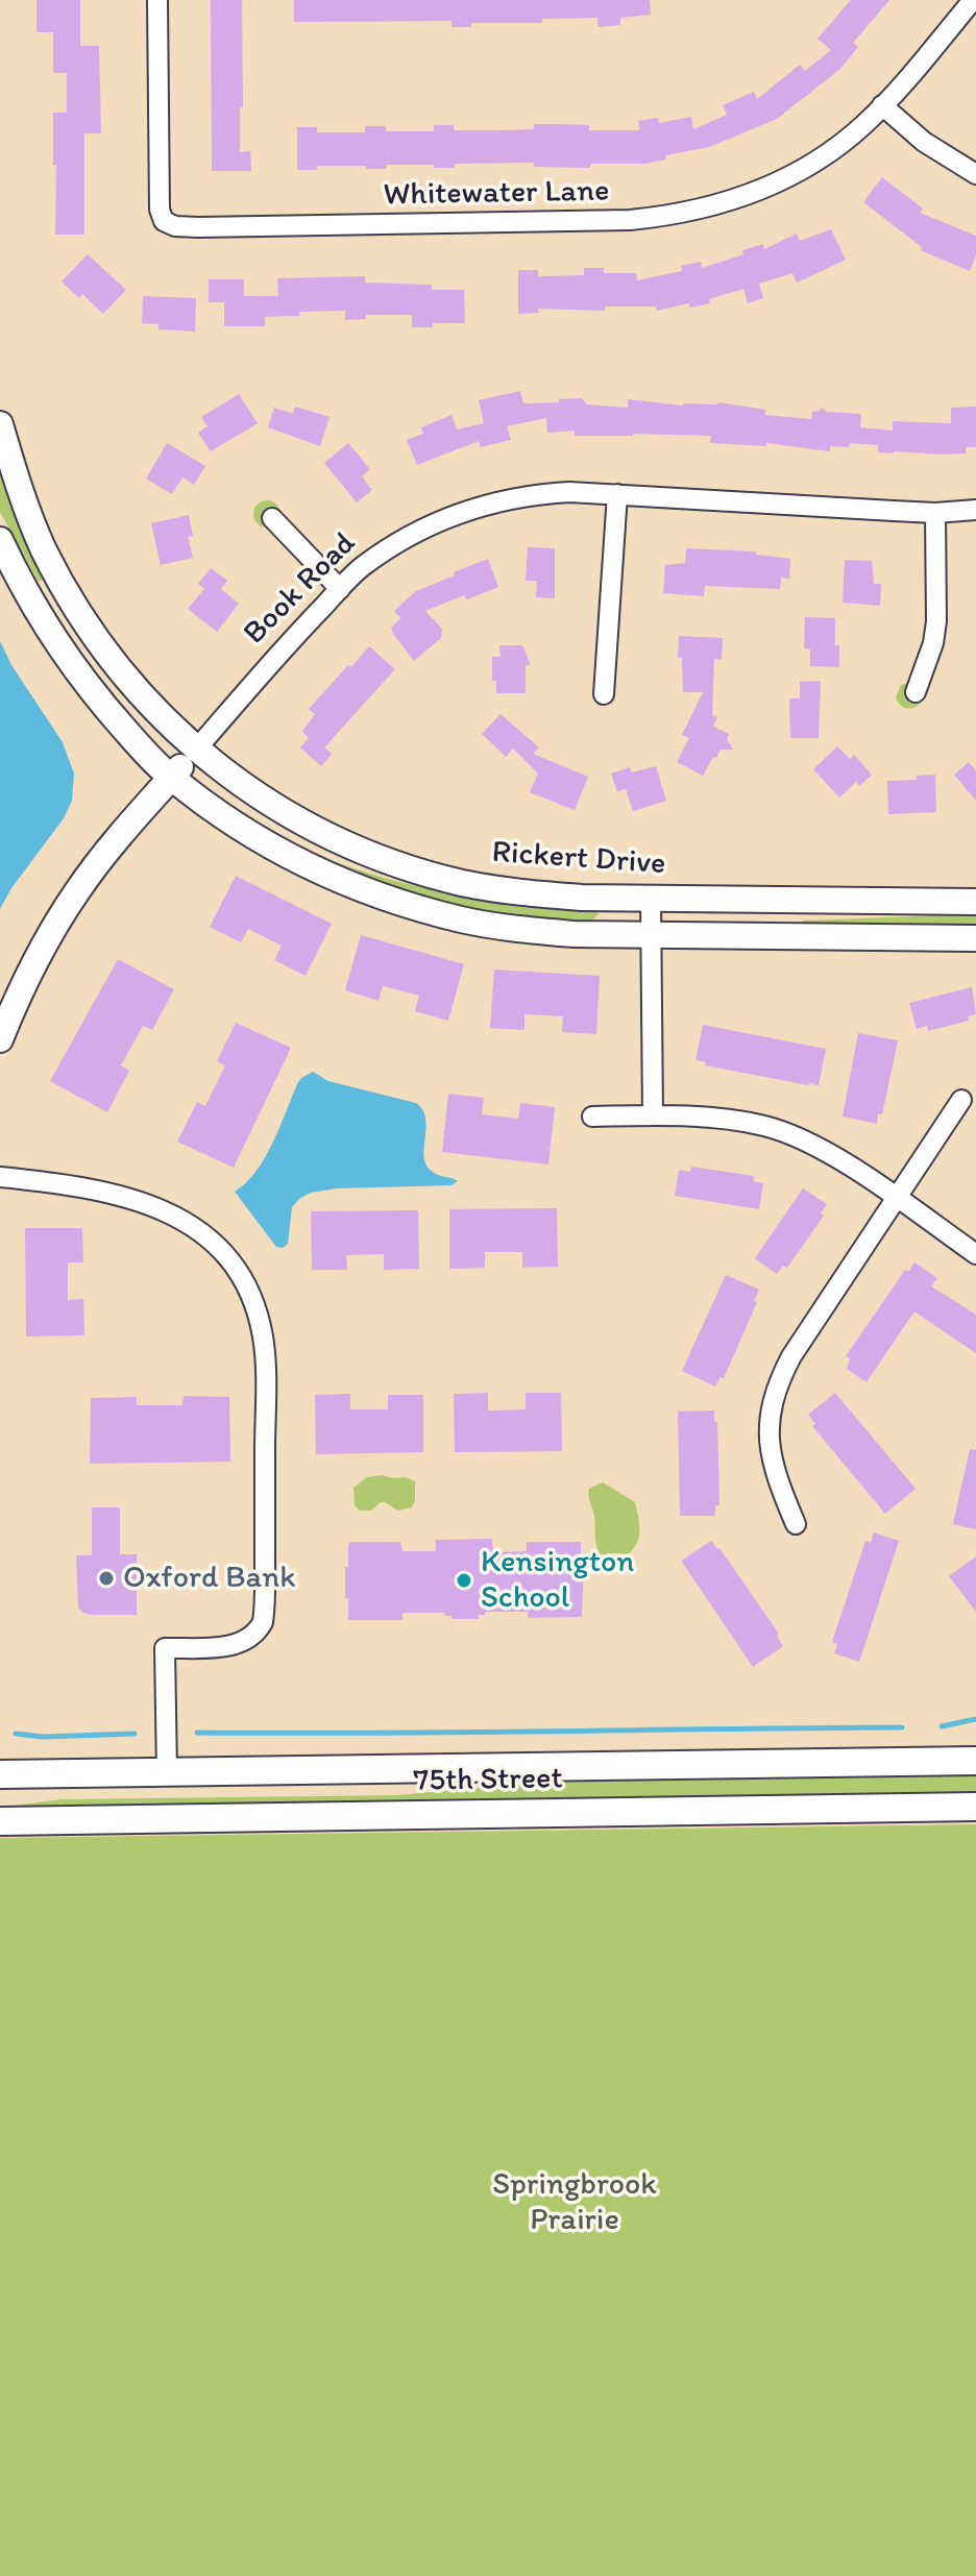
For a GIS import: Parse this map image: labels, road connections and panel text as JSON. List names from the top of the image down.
{
  "streets": {
    "main road": ["75th Street"],
    "street": ["Whitewater Lane", "Book Road", "Rickert Drive"]
  },
  "crossings": [
    ["Book Road", "Rickert Drive"]
  ],
  "parks": ["Springbrook Prairie"],
  "places": ["Oxford Bank", "Kensington School"]
}
